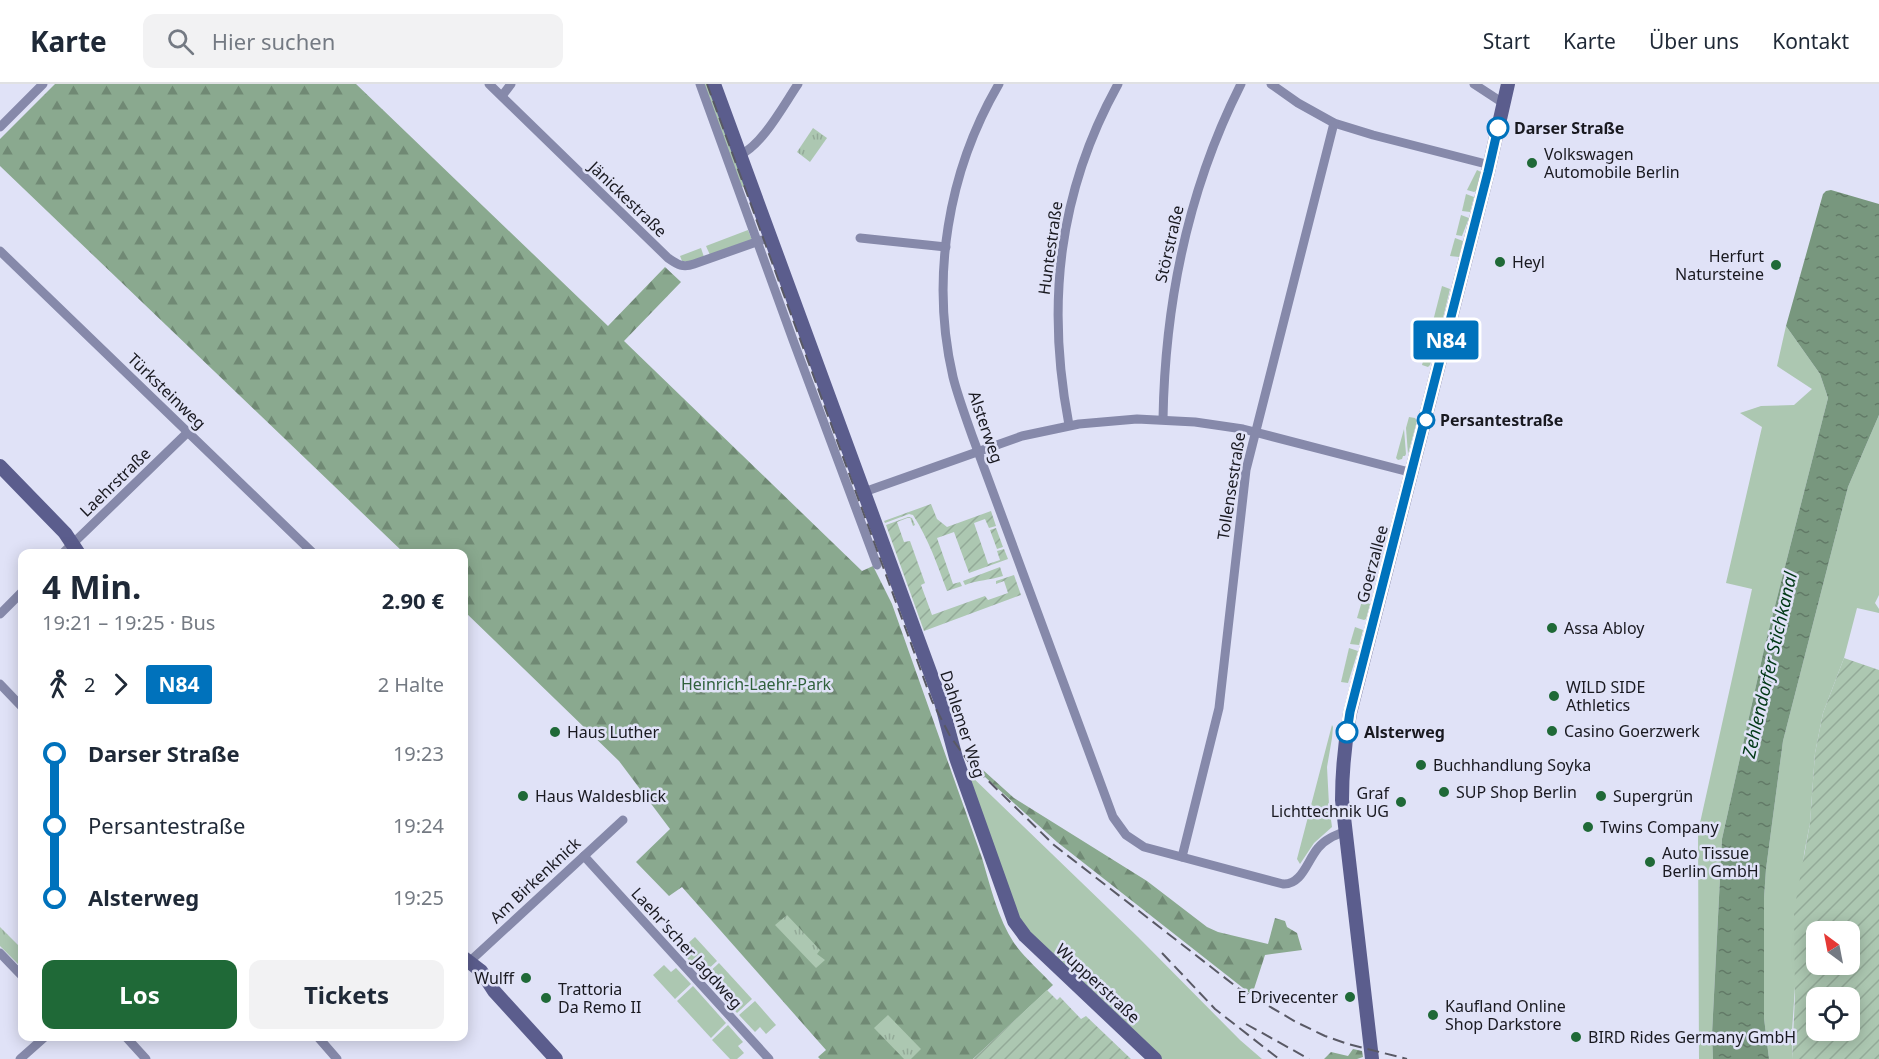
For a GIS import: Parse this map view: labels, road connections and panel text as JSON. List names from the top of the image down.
{
  "streets": {
    "main road": ["Goerzallee", "Dahlemer Weg", "Wupperstraße"],
    "street": [
      "Jänickestraße",
      "Störstraße",
      "Huntestraße",
      "Türksteinweg",
      "Alsterweg",
      "Laehrstraße",
      "Tollensestraße",
      "Am Birkenknick",
      "Laehr'scher Jagdweg"
    ]
  },
  "crossings": [
    ["Jänickestraße", "Dahlemer Weg"],
    ["Türksteinweg", "Laehrstraße"],
    ["Alsterweg", "Tollensestraße"],
    ["Alsterweg", "Goerzallee"],
    ["Dahlemer Weg", "Wupperstraße"],
    ["Am Birkenknick", "Laehr'scher Jagdweg"]
  ],
  "water": ["Zehlendorfer Stichkanal"],
  "parks": ["Heinrich-Laehr-Park"],
  "places": [
    "Darser Straße",
    "Volkswagen Automobile Berlin",
    "Heyl",
    "Herfurt Natursteine",
    "Persantestraße",
    "Assa Abloy",
    "WILD SIDE Athletics",
    "Casino Goerzwerk",
    "Haus Luther",
    "Alsterweg",
    "Buchhandlung Soyka",
    "SUP Shop Berlin",
    "Haus Waldesblick",
    "Supergrün",
    "Graf Lichttechnik UG",
    "Twins Company",
    "Auto Tissue Berlin GmbH",
    "Wulff",
    "E Drivecenter",
    "Trattoria Da Remo II",
    "Kaufland Online Shop Darkstore",
    "BIRD Rides Germany GmbH"
  ],
  "lines": ["bus line N84"],
  "north": "top left",
  "page": {
    "header": "Karte",
    "search": "Hier suchen",
    "nav": [
      "Start",
      "Karte",
      "Über uns",
      "Kontakt"
    ],
    "on_map": "N84",
    "heading": ["4 Min.", "19:21 – 19:25 · Bus", "2.90 €"],
    "legs": ["2", "N84", "2 Halte"],
    "list": [
      {
        "name": "Darser Straße",
        "value": "19:23"
      },
      {
        "name": "Persantestraße",
        "value": "19:24"
      },
      {
        "name": "Alsterweg",
        "value": "19:25"
      }
    ],
    "buttons": ["Los", "Tickets"]
  }
}
